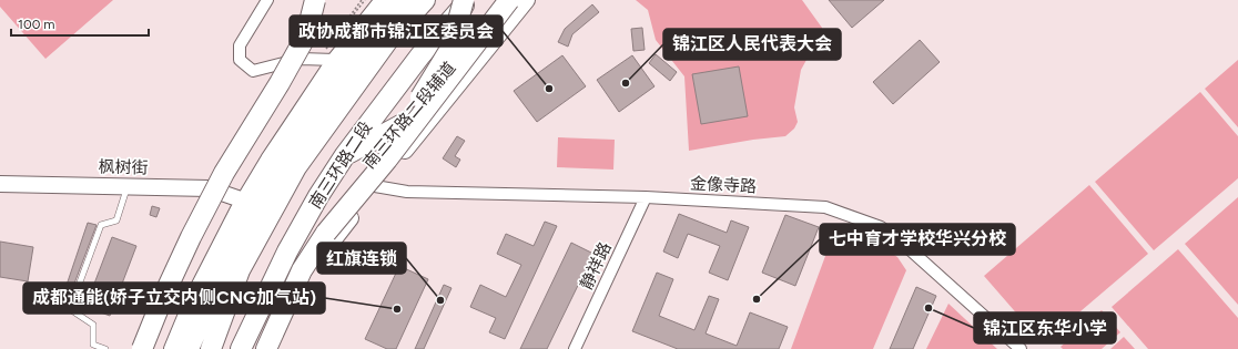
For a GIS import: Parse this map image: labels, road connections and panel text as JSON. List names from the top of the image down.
{
  "streets": {
    "highway": ["南三环路二段"],
    "main road": ["南三环路二段辅道", "枫树街"],
    "street": ["金像寺路", "静祥路"]
  },
  "crossings": [
    ["南三环路二段辅道", "金像寺路"],
    ["金像寺路", "静祥路"]
  ],
  "places": [
    "锦江区人民代表大会",
    "政协成都市锦江区委员会",
    "七中育才学校华兴分校",
    "红旗连锁",
    "锦江区东华小学",
    "成都通能(娇子立交内侧CNG加气站)"
  ],
  "scale_bar": "100 m"
}
